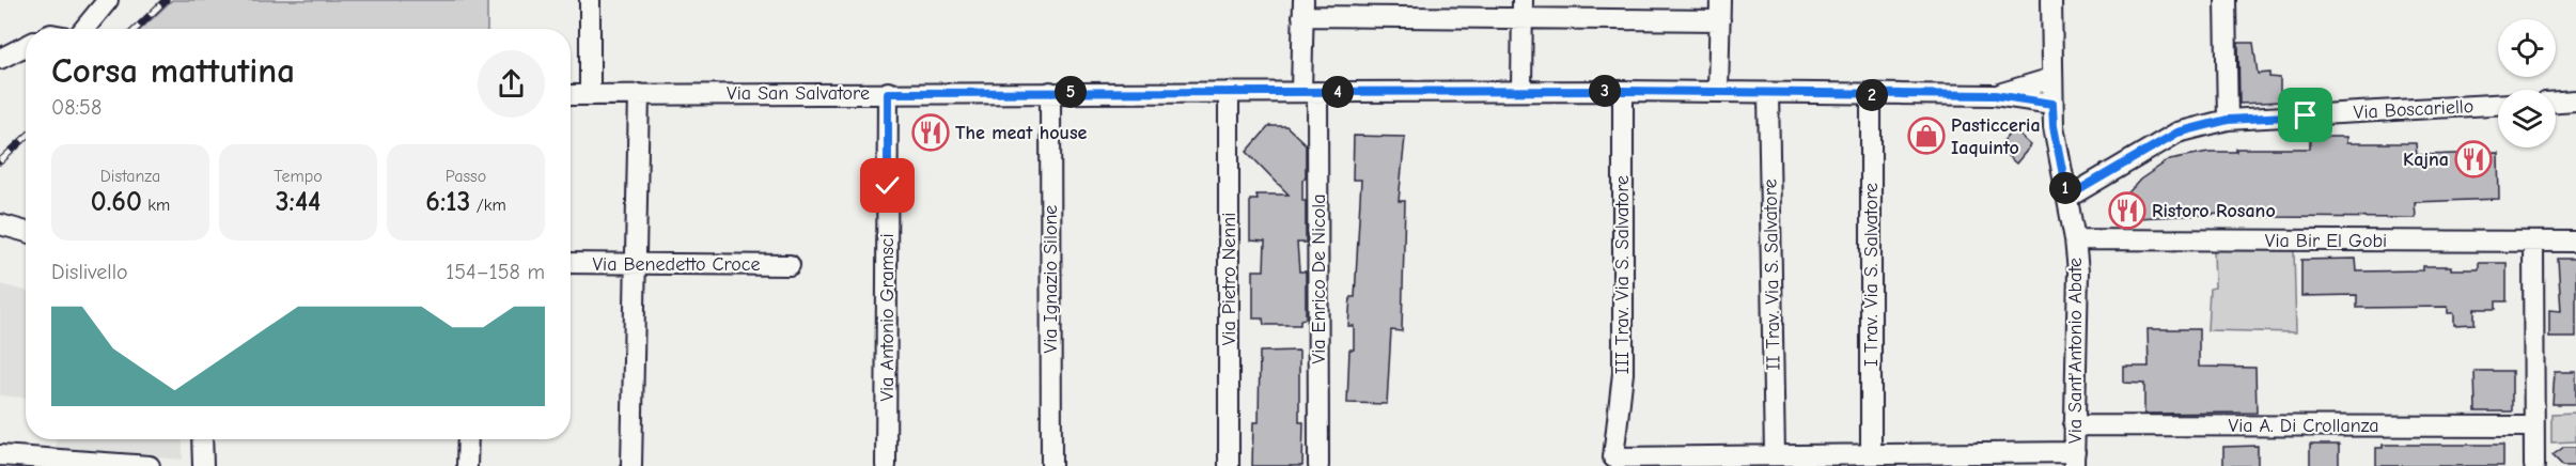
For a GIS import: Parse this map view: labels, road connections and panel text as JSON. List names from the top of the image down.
{
  "streets": {
    "street": [
      "Via San Salvatore",
      "Via Boscariello",
      "Via Bir El Gobi",
      "Via Benedetto Croce",
      "III Trav. Via S. Salvatore",
      "II Trav. Via S. Salvatore",
      "I Trav. Via S. Salvatore",
      "Via Ignazio Silone",
      "Via Pietro Nenni",
      "Via Enrico De Nicola",
      "Via Antonio Gramsci",
      "Via Sant'Antonio Abate",
      "Via A. Di Crollanza"
    ]
  },
  "crossings": [
    ["Via San Salvatore", "III Trav. Via S. Salvatore"],
    ["Via San Salvatore", "II Trav. Via S. Salvatore"],
    ["Via San Salvatore", "I Trav. Via S. Salvatore"],
    ["Via San Salvatore", "Via Ignazio Silone"],
    ["Via San Salvatore", "Via Pietro Nenni"],
    ["Via San Salvatore", "Via Enrico De Nicola"],
    ["Via San Salvatore", "Via Antonio Gramsci"],
    ["Via San Salvatore", "Via Sant'Antonio Abate"],
    ["Via Boscariello", "Via Sant'Antonio Abate"],
    ["Via Bir El Gobi", "Via Sant'Antonio Abate"],
    ["Via Sant'Antonio Abate", "Via A. Di Crollanza"]
  ],
  "places": {
    "restaurant": ["The meat house", "Kajna", "Ristoro Rosano"],
    "shop": ["Pasticceria Iaquinto"]
  },
  "page": {
    "heading": ["Corsa mattutina", "08:58"],
    "pins": [
      "3",
      "4",
      "5",
      "2",
      "1"
    ],
    "stats": [
      ["Distanza", "0.60 km"],
      ["Tempo", "3:44"],
      ["Passo", "6:13 /km"]
    ],
    "chart": ["Dislivello", "154–158 m"]
  }
}
